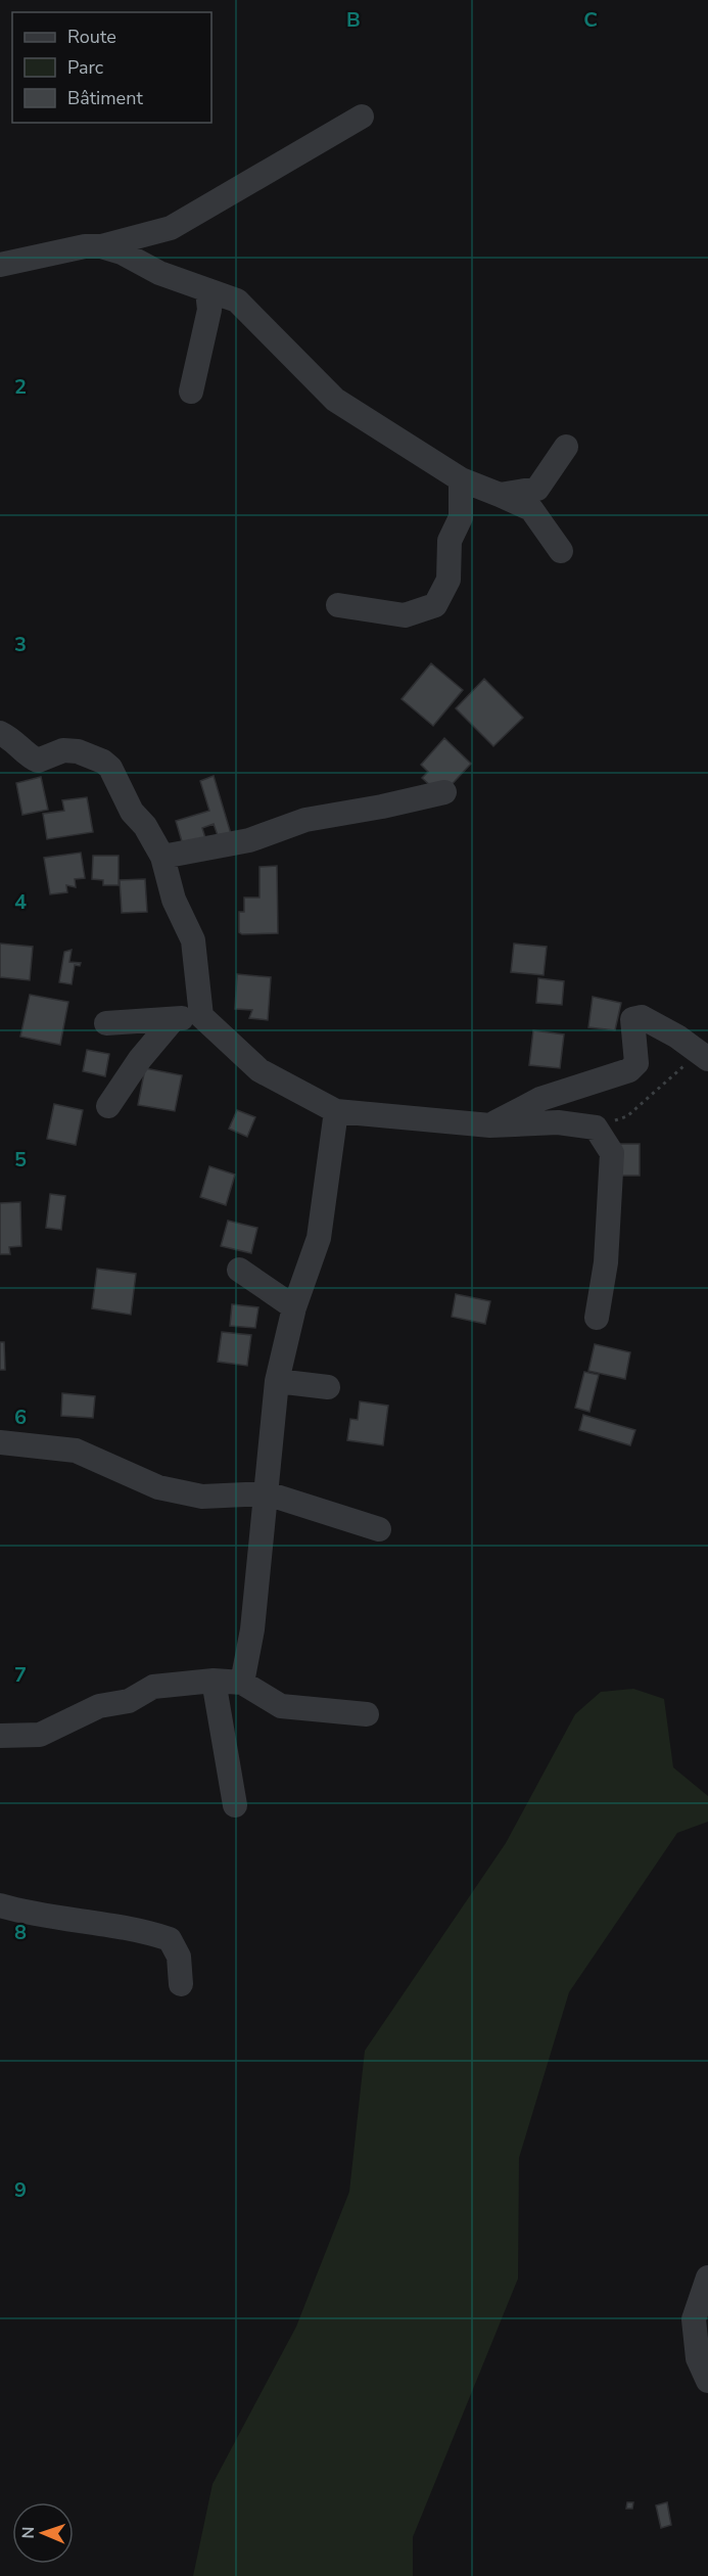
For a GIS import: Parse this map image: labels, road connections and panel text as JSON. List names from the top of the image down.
{
  "legend": ["Route", "Parc", "Bâtiment"],
  "north": "left",
  "grid": {
    "columns": ["B", "C"],
    "rows": [
      "2",
      "3",
      "4",
      "5",
      "6",
      "7",
      "8",
      "9"
    ]
  }
}
